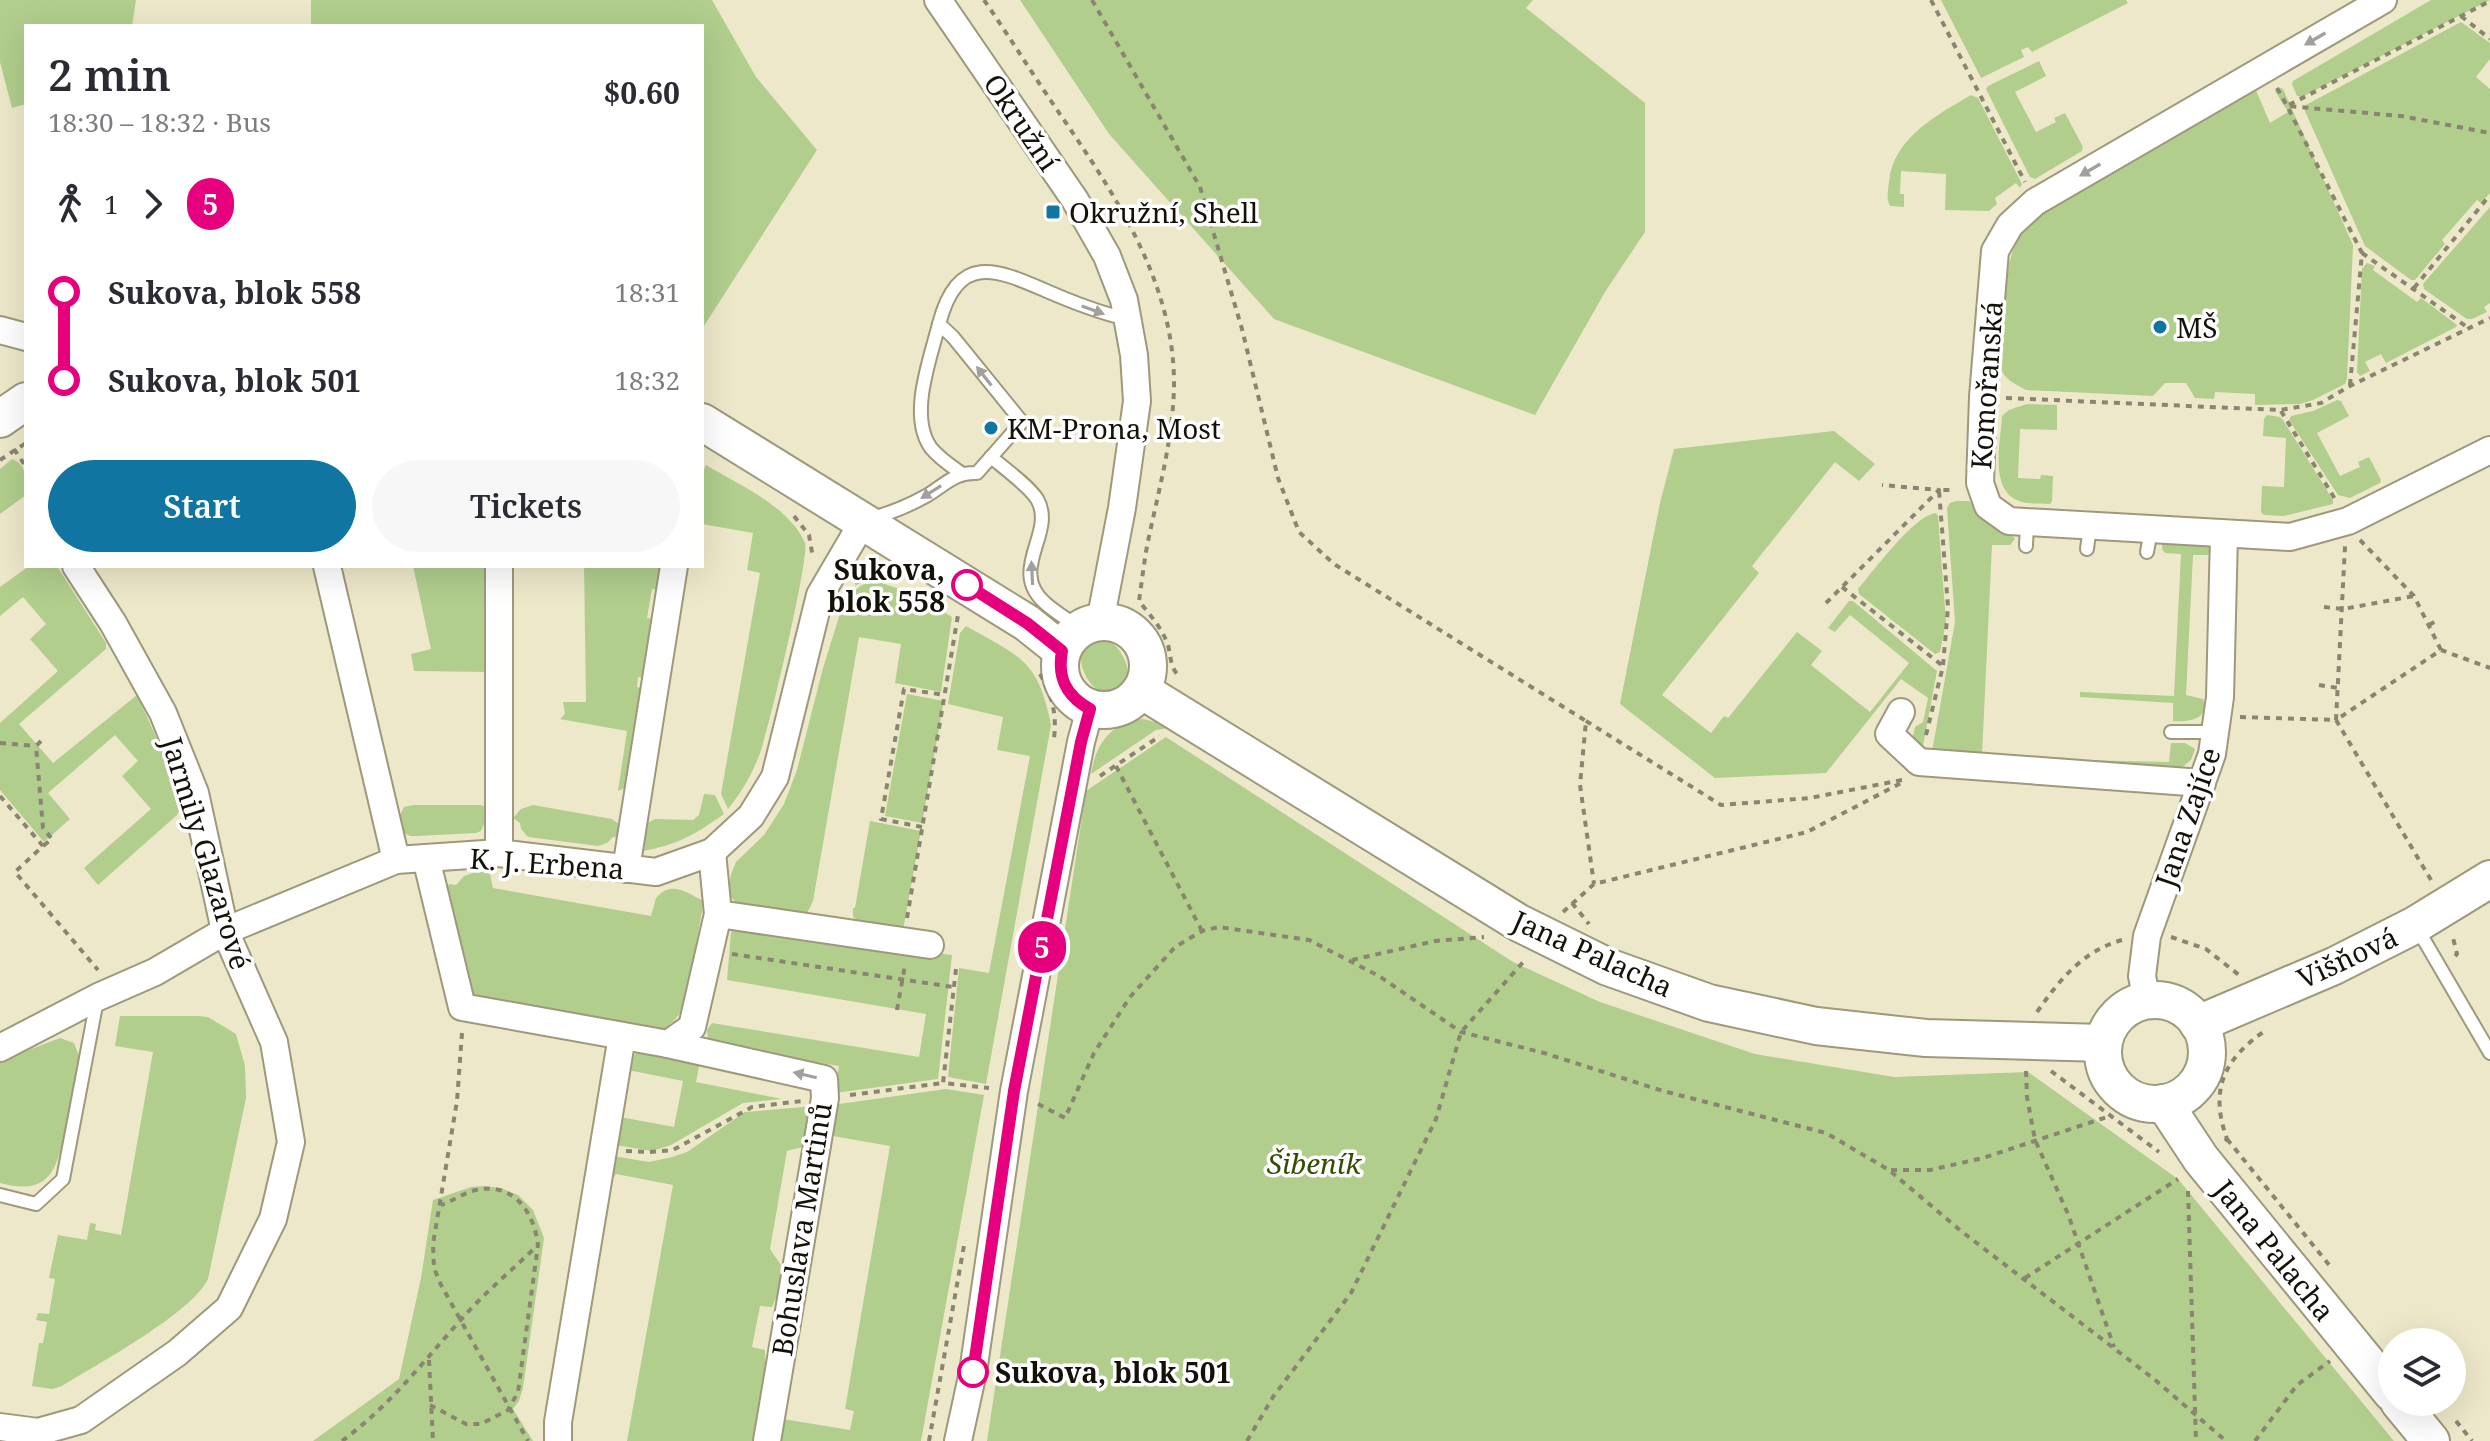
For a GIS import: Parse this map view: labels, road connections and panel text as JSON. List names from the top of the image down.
{
  "streets": {
    "street": [
      "Okružní",
      "Komořanská",
      "Jana Zajíce",
      "Jarmily Glazarové",
      "K. J. Erbena",
      "Jana Palacha",
      "Višňová",
      "Bohuslava Martinů"
    ]
  },
  "crossings": [
    ["Okružní", "Jana Palacha"],
    ["Komořanská", "Jana Zajíce"],
    ["Jana Zajíce", "Jana Palacha"],
    ["Jana Zajíce", "Višňová"],
    ["Jarmily Glazarové", "K. J. Erbena"],
    ["Jana Palacha", "Višňová"]
  ],
  "parks": ["Šibeník"],
  "places": {
    "transit": ["Okružní, Shell"],
    "other": [
      "MŠ",
      "KM-Prona, Most",
      "Sukova, blok 558",
      "Sukova, blok 501"
    ]
  },
  "lines": ["bus line 5"],
  "page": {
    "on_map": "5",
    "heading": ["2 min", "18:30 – 18:32 · Bus", "$0.60"],
    "legs": ["1", "5"],
    "list": [
      {
        "name": "Sukova, blok 558",
        "value": "18:31"
      },
      {
        "name": "Sukova, blok 501",
        "value": "18:32"
      }
    ],
    "buttons": ["Start", "Tickets"]
  }
}
